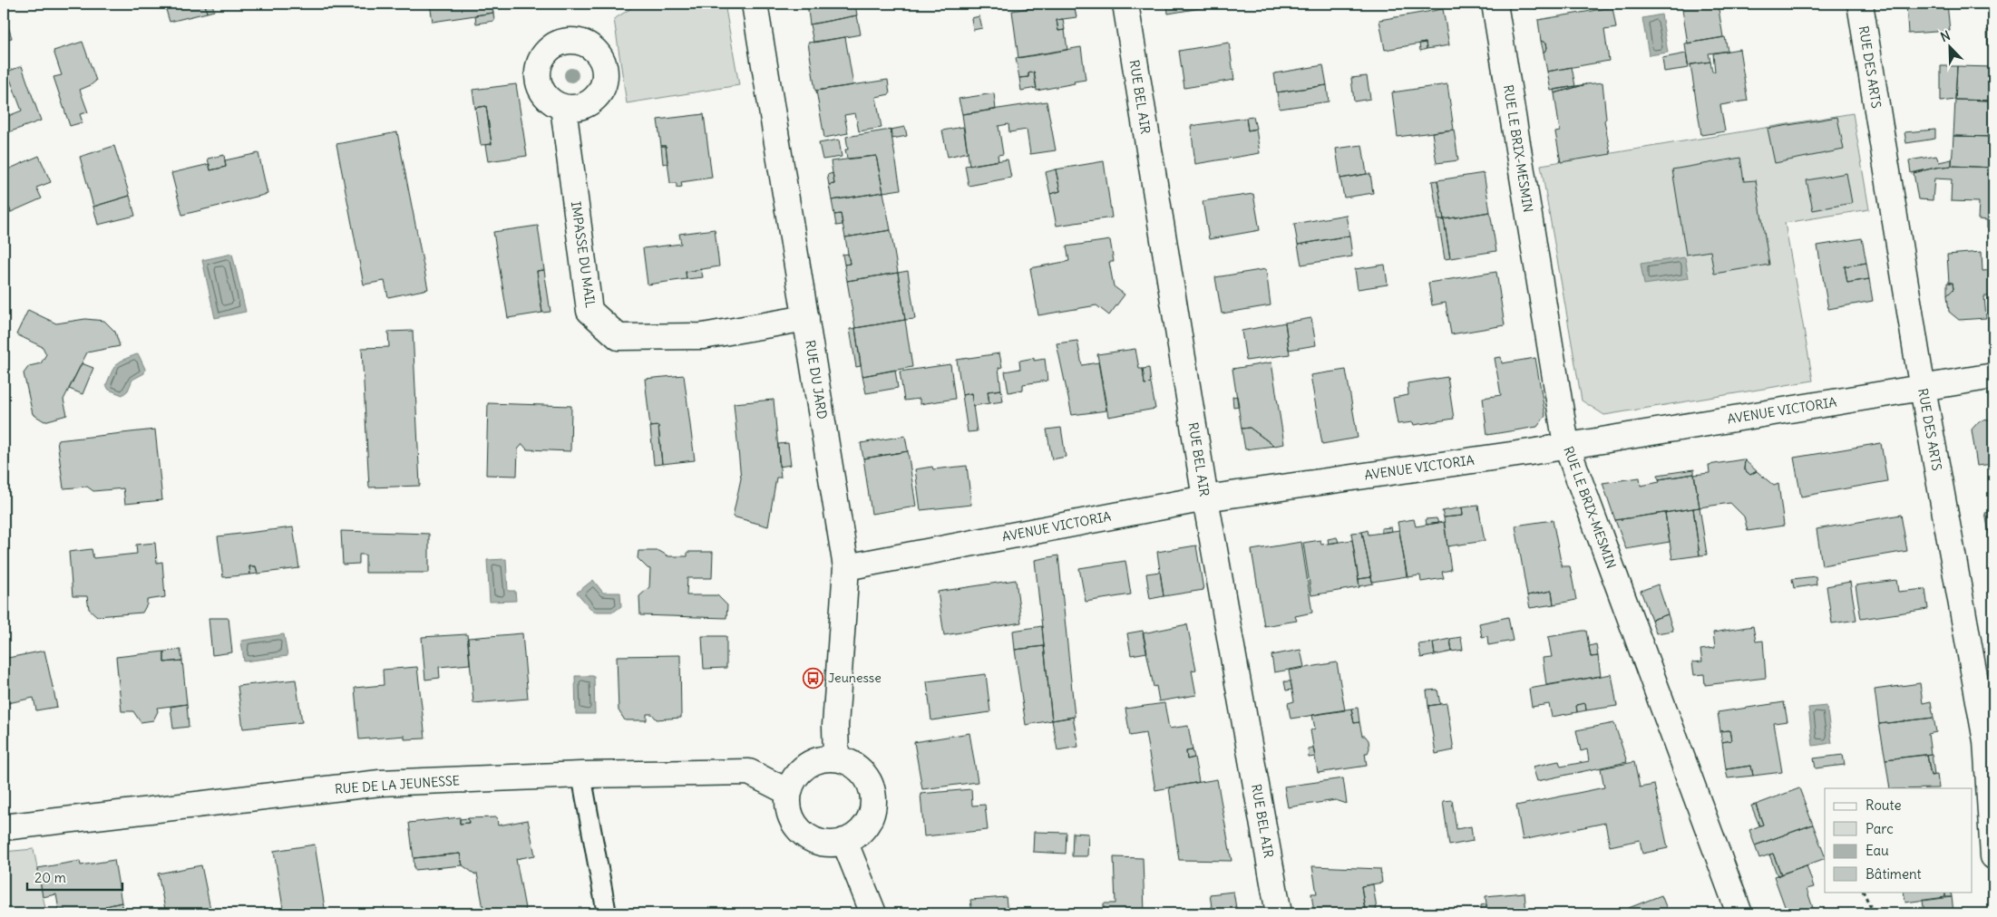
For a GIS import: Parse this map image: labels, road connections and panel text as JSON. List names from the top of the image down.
{
  "streets": {
    "street": [
      "RUE DES ARTS",
      "RUE BEL AIR",
      "RUE LE BRIX-MESMIN",
      "IMPASSE DU MAIL",
      "RUE DU JARD",
      "AVENUE VICTORIA",
      "RUE DE LA JEUNESSE"
    ]
  },
  "crossings": [
    ["RUE DES ARTS", "AVENUE VICTORIA"],
    ["RUE BEL AIR", "AVENUE VICTORIA"],
    ["RUE LE BRIX-MESMIN", "AVENUE VICTORIA"],
    ["IMPASSE DU MAIL", "RUE DU JARD"],
    ["RUE DU JARD", "AVENUE VICTORIA"],
    ["RUE DU JARD", "RUE DE LA JEUNESSE"]
  ],
  "places": {
    "bus stop": ["Jeunesse"]
  },
  "legend": [
    "Route",
    "Parc",
    "Eau",
    "Bâtiment"
  ],
  "scale_bar": "20 m",
  "north": "top left"
}
